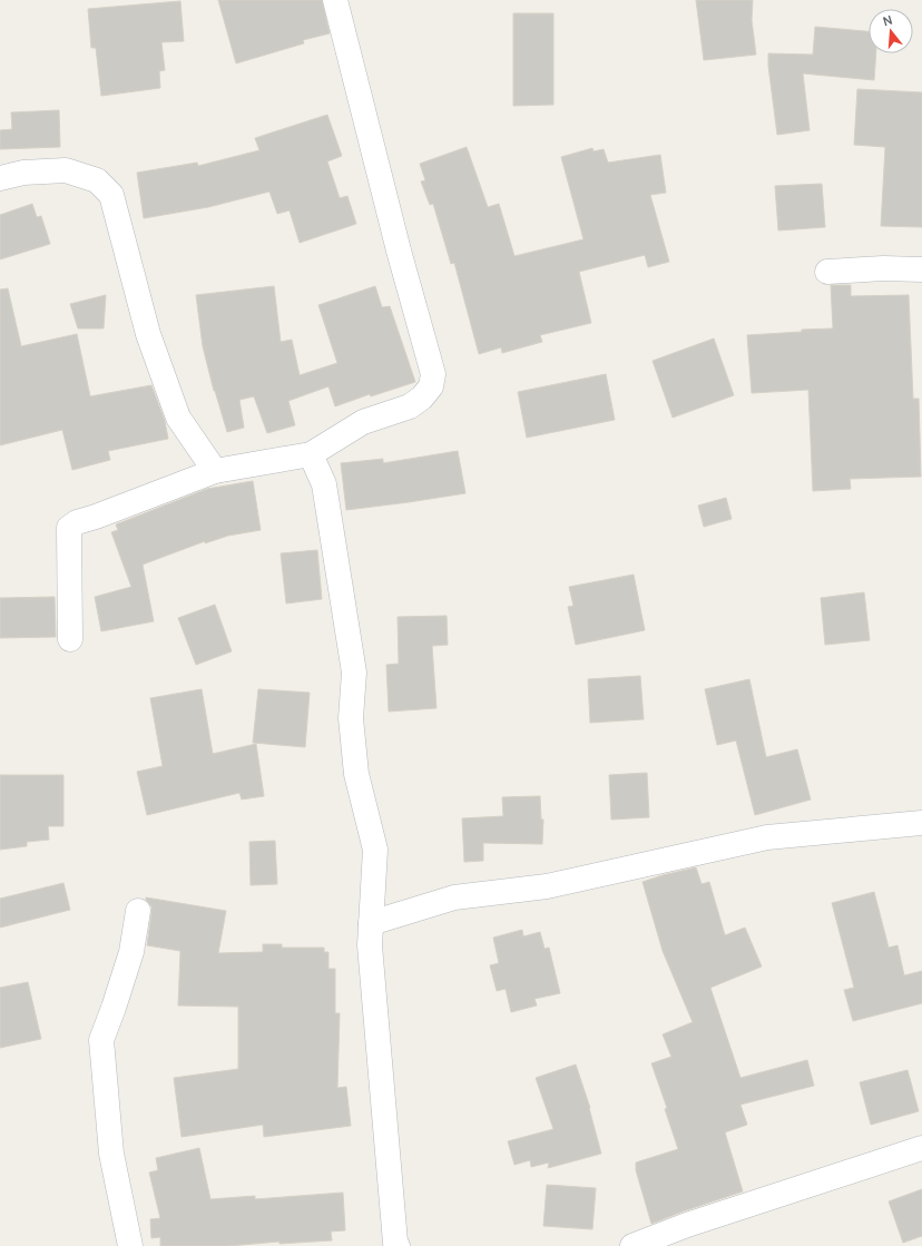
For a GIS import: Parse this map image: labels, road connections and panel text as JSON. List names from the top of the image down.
{
  "north": "top"
}
